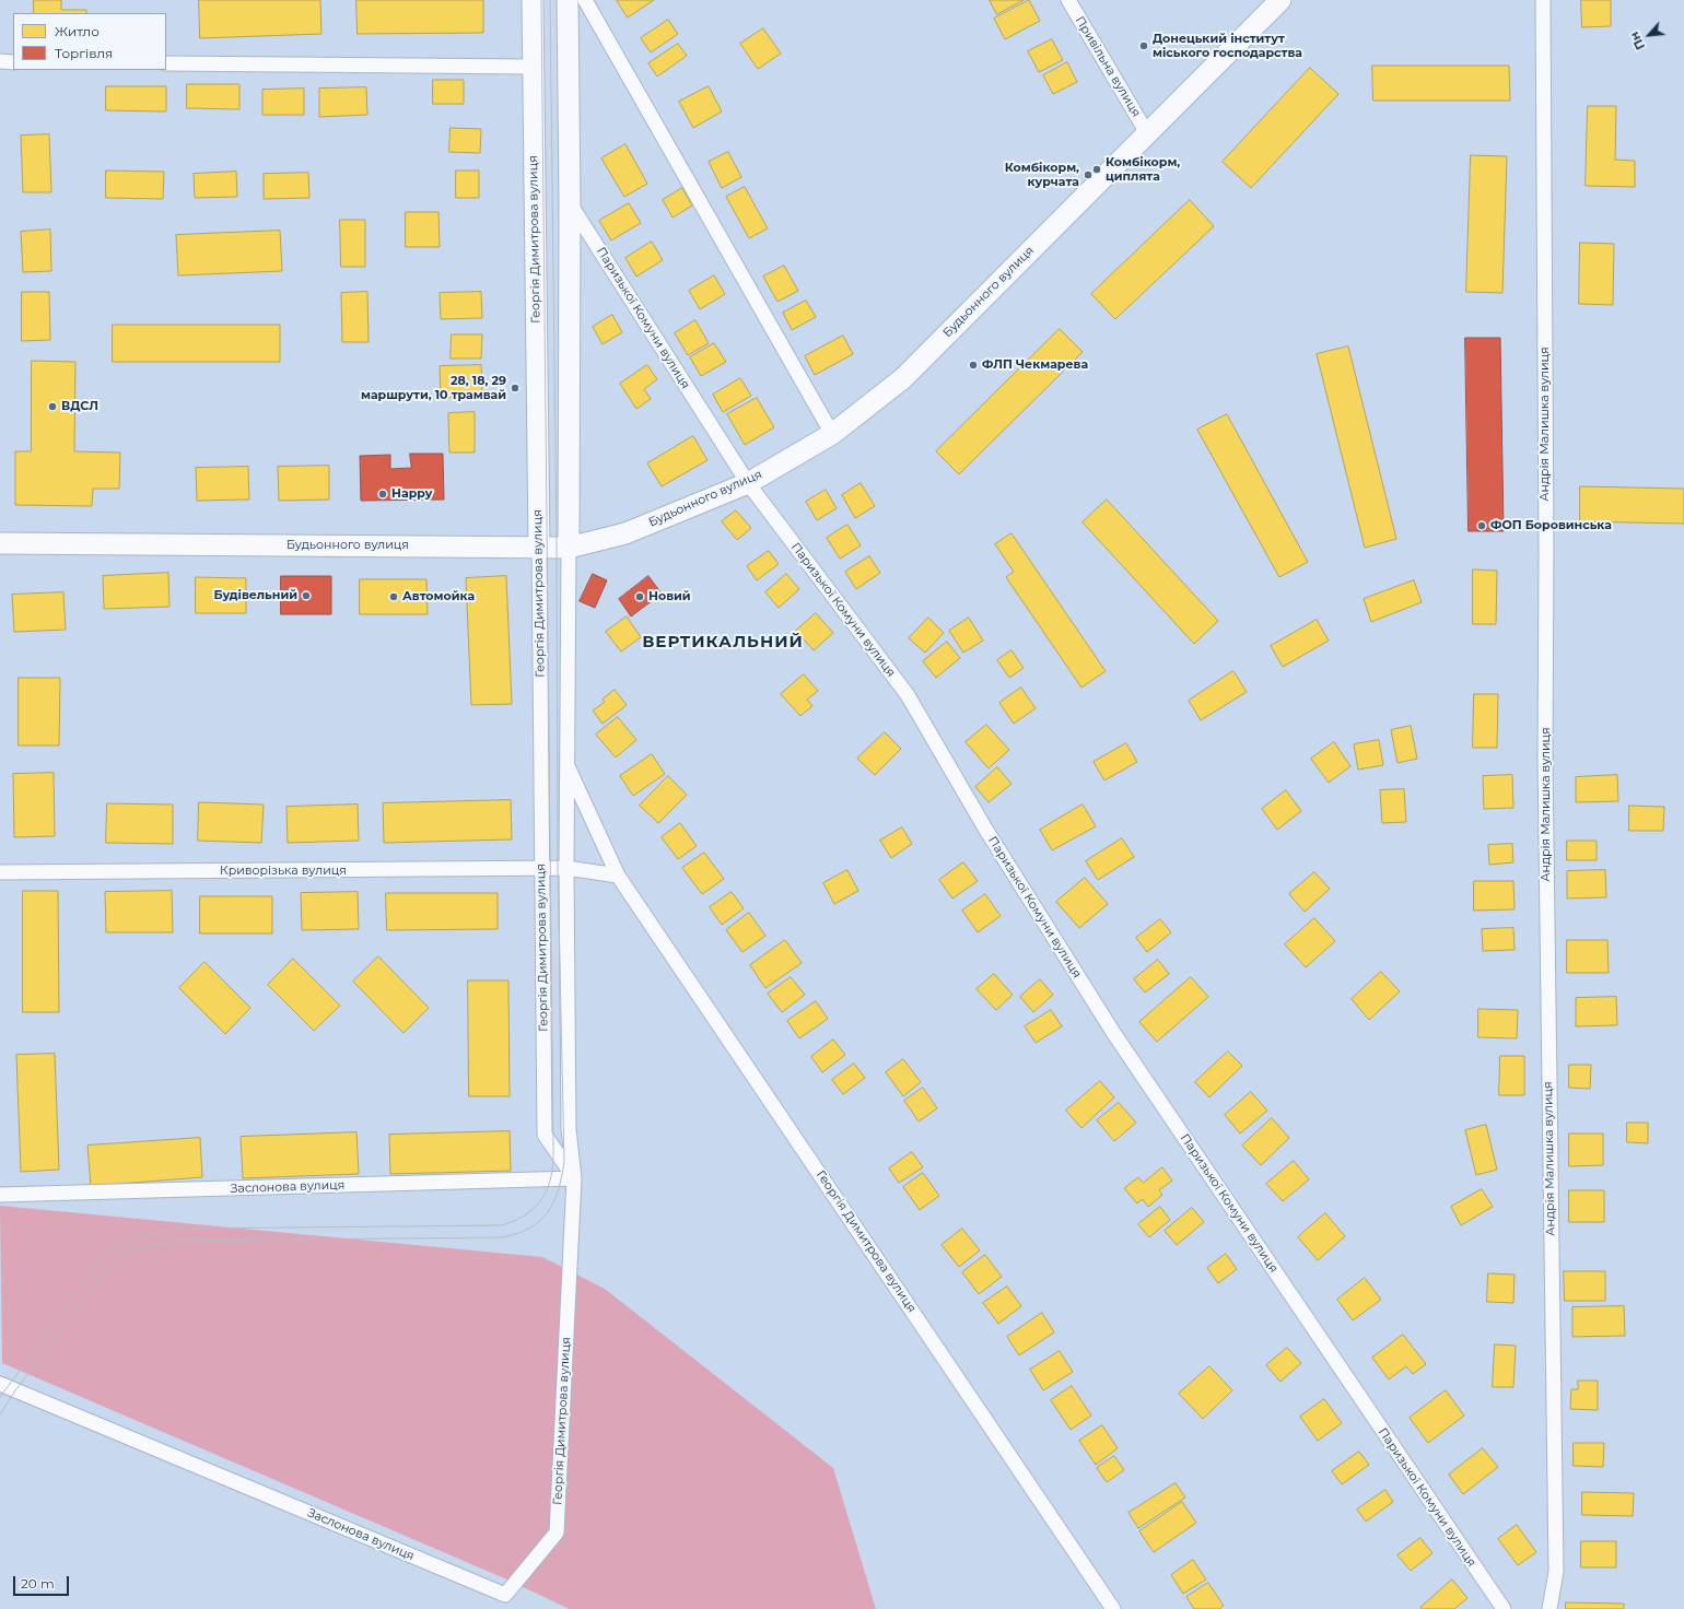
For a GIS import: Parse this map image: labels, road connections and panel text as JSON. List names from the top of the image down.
{
  "streets": {
    "main road": ["Георгія Димитрова вулиця", "Будьонного вулиця"],
    "street": [
      "Привільна вулиця",
      "Паризької Комуни вулиця",
      "Андрія Малишка вулиця",
      "Криворізька вулиця",
      "Заслонова вулиця"
    ]
  },
  "crossings": [
    ["Привільна вулиця", "Будьонного вулиця"],
    ["Георгія Димитрова вулиця", "Будьонного вулиця"],
    ["Георгія Димитрова вулиця", "Паризької Комуни вулиця"],
    ["Георгія Димитрова вулиця", "Криворізька вулиця"],
    ["Георгія Димитрова вулиця", "Заслонова вулиця"],
    ["Будьонного вулиця", "Паризької Комуни вулиця"]
  ],
  "districts": ["ВЕРТИКАЛЬНИЙ"],
  "places": [
    "Донецький інститут міського господарства",
    "Комбікорм, циплята",
    "Комбікорм, курчата",
    "ФЛП Чекмарева",
    "28, 18, 29 маршрути, 10 трамвай",
    "ВДСЛ",
    "Happy",
    "ФОП Боровинська",
    "Будівельний",
    "Автомойка",
    "Новий"
  ],
  "legend": ["Житло", "Торгівля"],
  "scale_bar": "20 m",
  "north": "bottom left"
}
